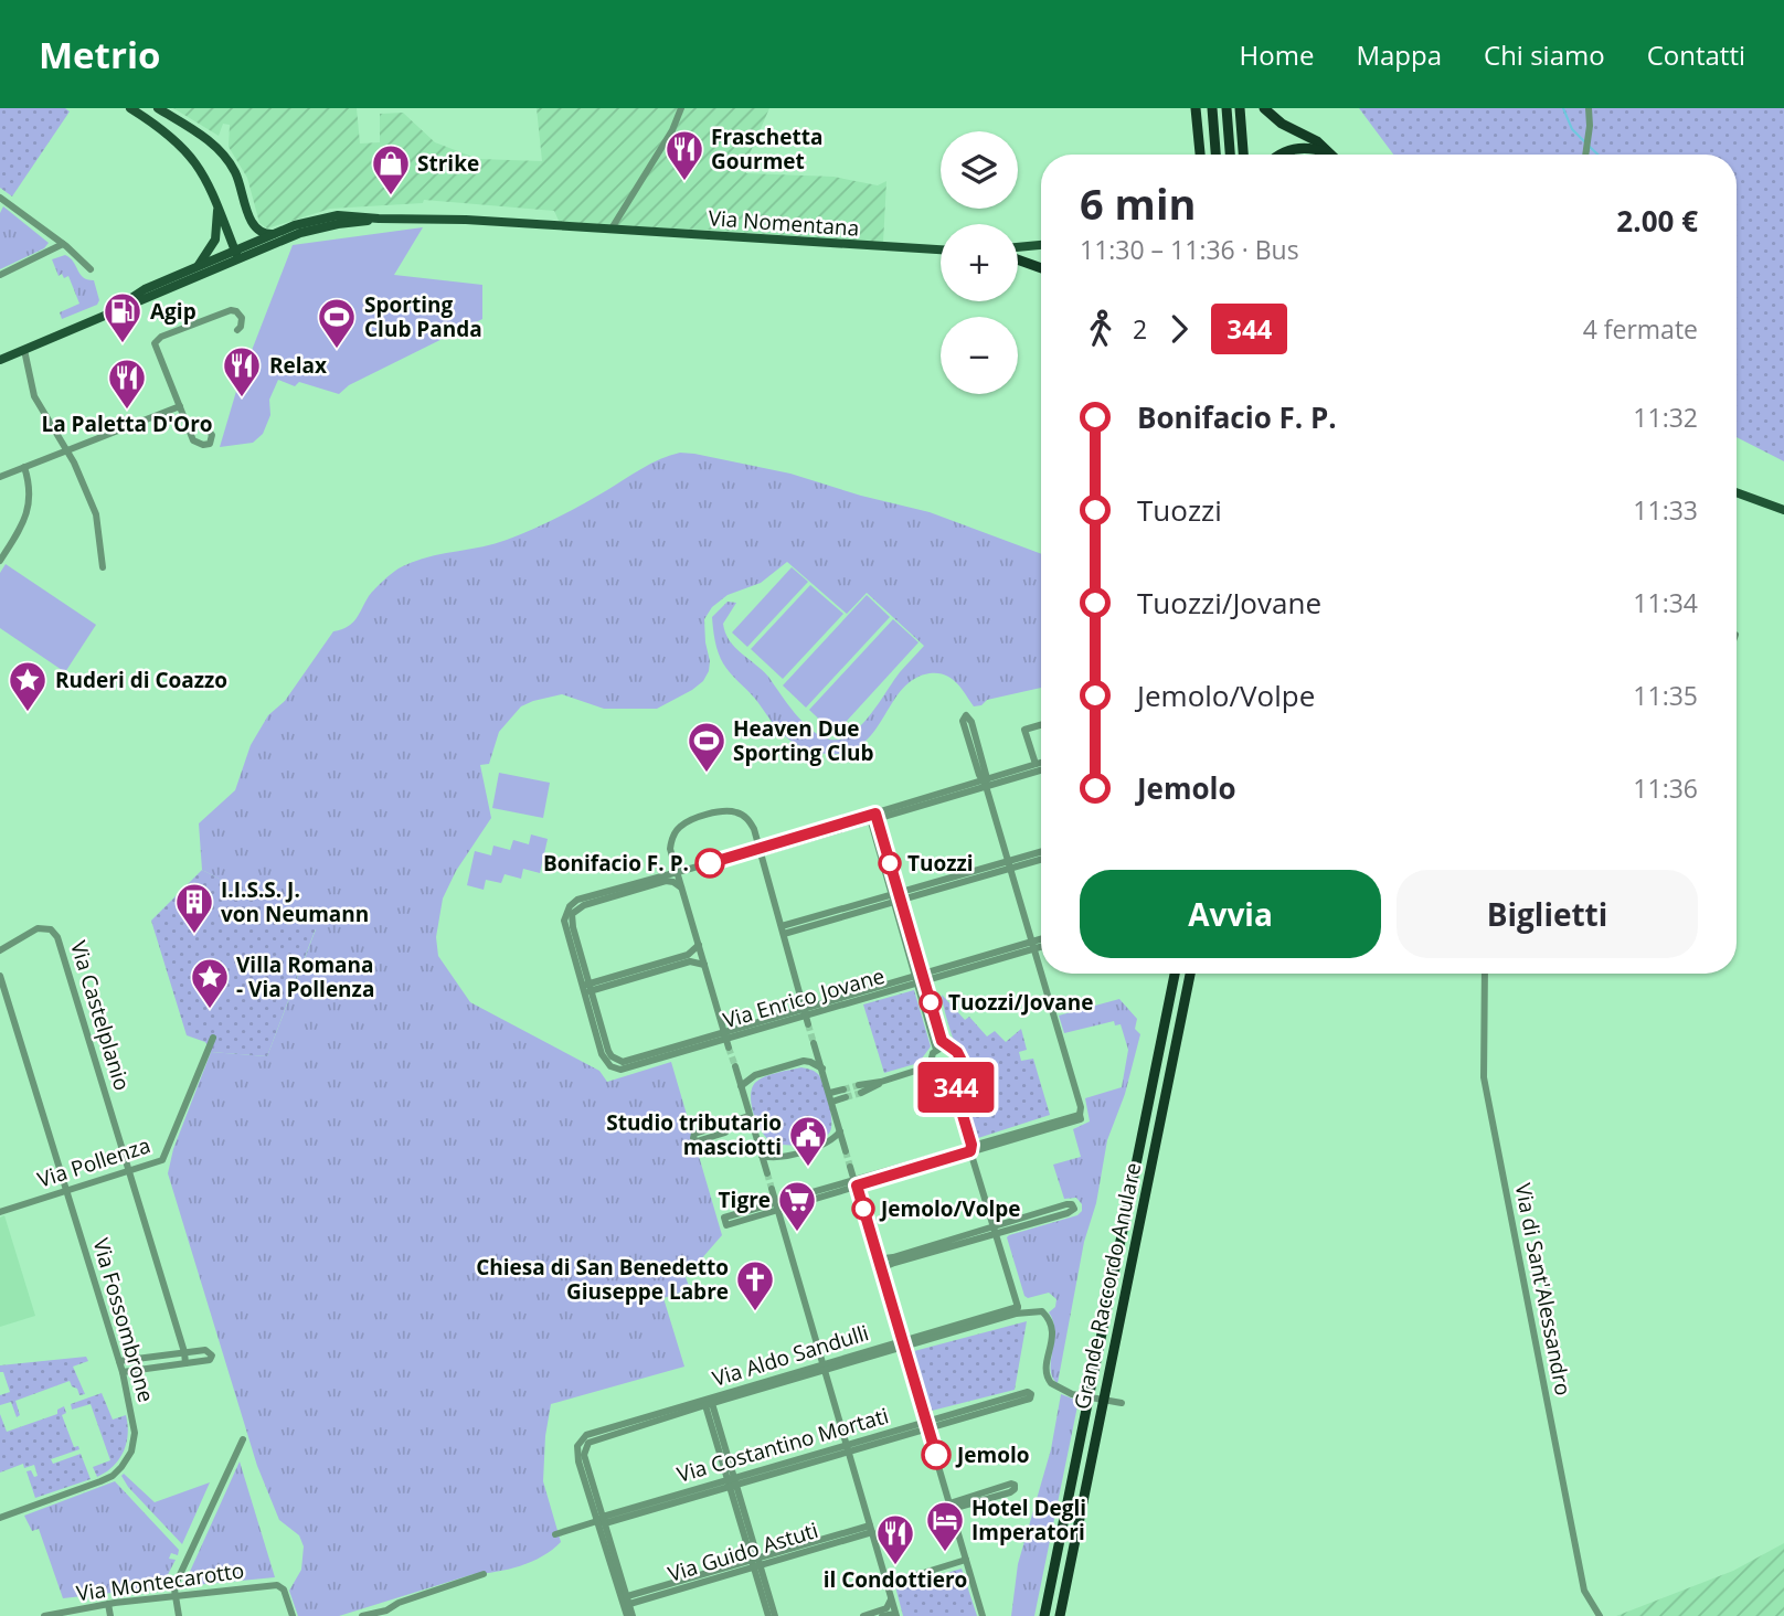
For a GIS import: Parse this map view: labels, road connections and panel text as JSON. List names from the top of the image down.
{
  "streets": {
    "highway": ["Grande Raccordo Anulare"],
    "main road": ["Via Nomentana"],
    "street": [
      "Via Enrico Jovane",
      "Via Castelplanio",
      "Via Pollenza",
      "Via di Sant'Alessandro",
      "Via Fossombrone",
      "Via Aldo Sandulli",
      "Via Costantino Mortati",
      "Via Guido Astuti",
      "Via Montecarotto"
    ]
  },
  "crossings": [
    ["Via Castelplanio", "Via Pollenza"],
    ["Via Pollenza", "Via Fossombrone"],
    ["Via Aldo Sandulli", "Via Costantino Mortati"]
  ],
  "places": {
    "restaurant": [
      "Fraschetta Gourmet",
      "Relax",
      "La Paletta D'Oro",
      "il Condottiero"
    ],
    "shop": ["Strike"],
    "fuel station": ["Agip"],
    "sports": ["Sporting Club Panda", "Heaven Due Sporting Club"],
    "place": ["Ruderi di Coazzo", "Villa Romana - Via Pollenza"],
    "other": [
      "Bonifacio F. P.",
      "Tuozzi",
      "Tuozzi/Jovane",
      "Jemolo/Volpe",
      "Jemolo"
    ],
    "building": ["I.I.S.S. J. von Neumann"],
    "public building": ["Studio tributario masciotti"],
    "supermarket": ["Tigre"],
    "church": ["Chiesa di San Benedetto Giuseppe Labre"],
    "hotel": ["Hotel Degli Imperatori"]
  },
  "lines": ["bus line 344"],
  "page": {
    "header": "Metrio",
    "nav": [
      "Home",
      "Mappa",
      "Chi siamo",
      "Contatti"
    ],
    "on_map": "344",
    "map_buttons": ["+", "−"],
    "heading": ["6 min", "11:30 – 11:36 · Bus", "2.00 €"],
    "legs": ["2", "344", "4 fermate"],
    "list": [
      {
        "name": "Bonifacio F. P.",
        "value": "11:32"
      },
      {
        "name": "Tuozzi",
        "value": "11:33"
      },
      {
        "name": "Tuozzi/Jovane",
        "value": "11:34"
      },
      {
        "name": "Jemolo/Volpe",
        "value": "11:35"
      },
      {
        "name": "Jemolo",
        "value": "11:36"
      }
    ],
    "buttons": ["Avvia", "Biglietti"]
  }
}
